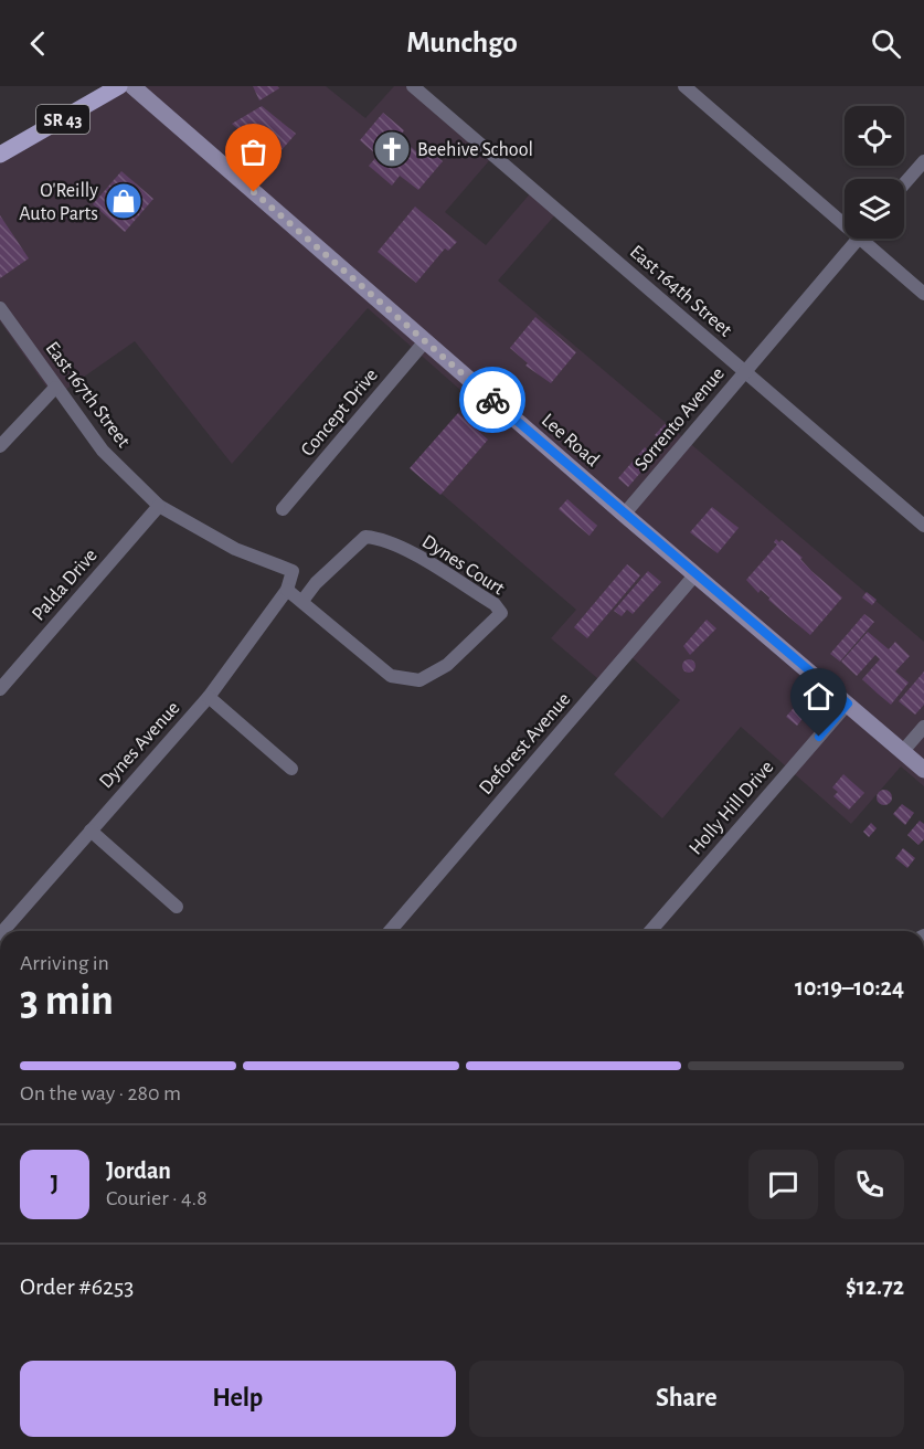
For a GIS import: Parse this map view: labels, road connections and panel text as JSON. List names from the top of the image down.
{
  "streets": {
    "main road": ["SR 43", "Lee Road"],
    "street": [
      "East 164th Street",
      "East 167th Street",
      "Concept Drive",
      "Sorrento Avenue",
      "Dynes Court",
      "Palda Drive",
      "Deforest Avenue",
      "Dynes Avenue",
      "Holly Hill Drive"
    ]
  },
  "crossings": [
    ["East 164th Street", "Sorrento Avenue"],
    ["East 167th Street", "Palda Drive"],
    ["East 167th Street", "Dynes Avenue"],
    ["Concept Drive", "Lee Road"],
    ["Sorrento Avenue", "Lee Road"],
    ["Lee Road", "Deforest Avenue"],
    ["Lee Road", "Holly Hill Drive"],
    ["Dynes Court", "Dynes Avenue"]
  ],
  "places": {
    "church": ["Beehive School"],
    "shop": ["O'Reilly Auto Parts"]
  },
  "page": {
    "header": "Munchgo",
    "heading": ["3 min", "Arriving in", "10:19–10:24"],
    "panel": [
      "Jordan",
      "Courier · 4.8",
      "Order #6253",
      "$12.72"
    ],
    "bar": "On the way · 280 m",
    "round": "J",
    "buttons": ["Help", "Share"]
  }
}
